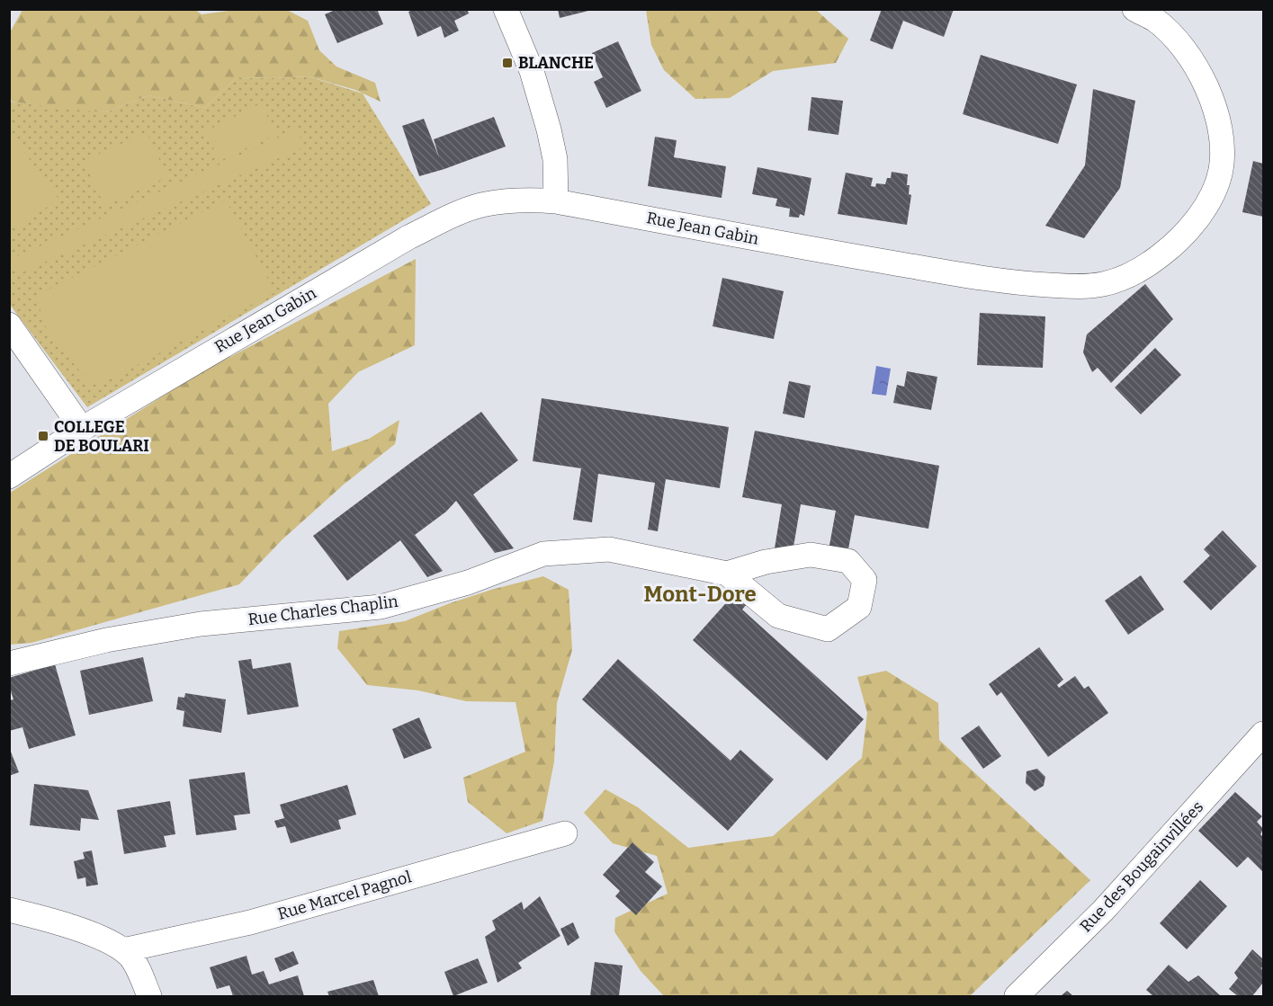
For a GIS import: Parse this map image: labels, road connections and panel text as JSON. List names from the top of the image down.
{
  "streets": {
    "street": [
      "Rue Jean Gabin",
      "Rue Charles Chaplin",
      "Rue des Bougainvillées",
      "Rue Marcel Pagnol"
    ]
  },
  "districts": ["Mont-Dore"],
  "places": {
    "transit": ["BLANCHE", "COLLEGE DE BOULARI"]
  }
}
